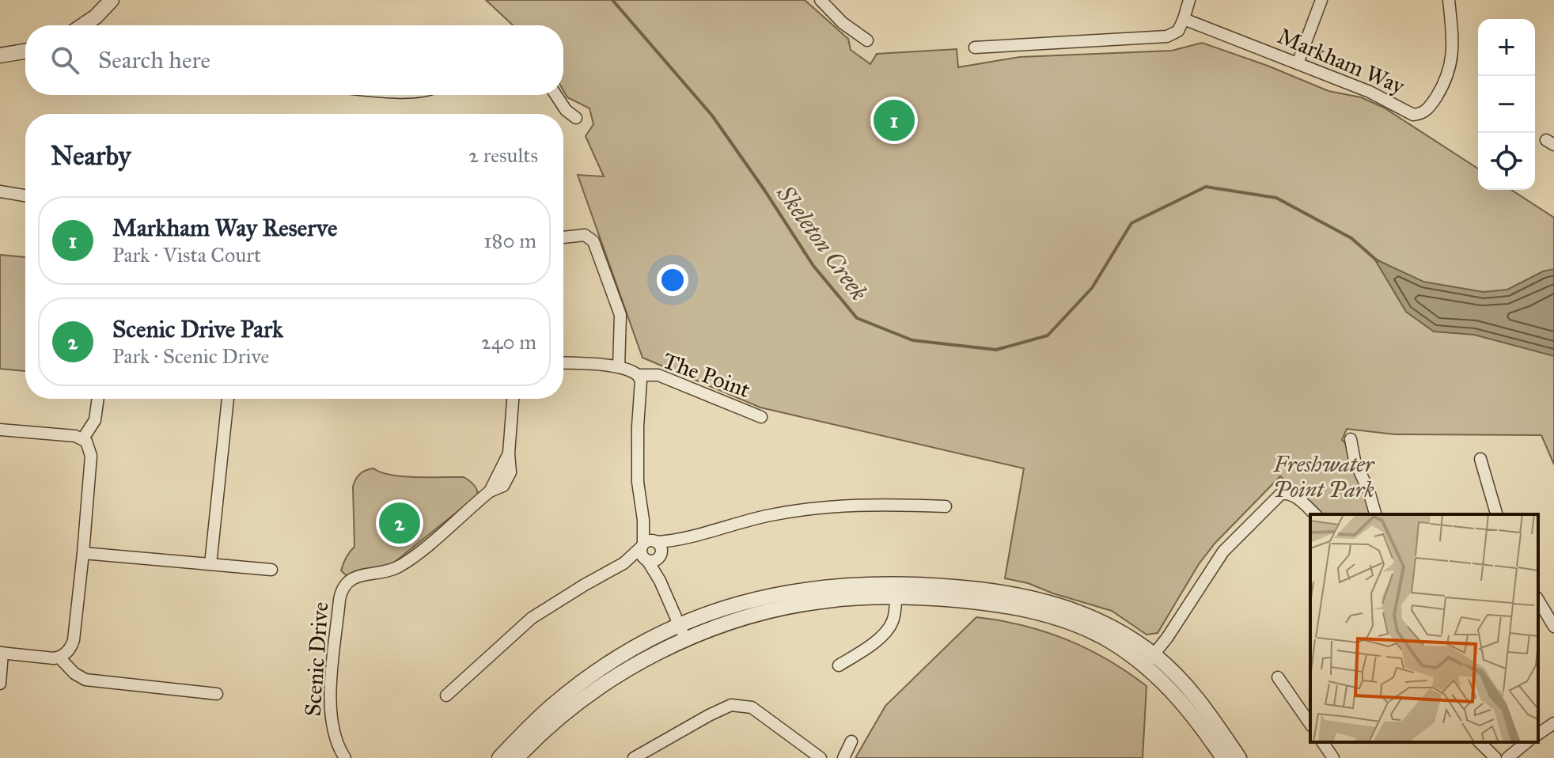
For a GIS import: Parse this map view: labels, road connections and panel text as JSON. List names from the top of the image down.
{
  "streets": {
    "street": ["Markham Way", "The Point", "Scenic Drive"]
  },
  "water": ["Skeleton Creek"],
  "parks": ["Freshwater Point Park"],
  "page": {
    "map_buttons": ["+", "−"],
    "search": "Search here",
    "pins": ["1", "2"],
    "heading": ["Nearby", "2 results"],
    "list": [
      {
        "mark": "1",
        "name": "Markham Way Reserve",
        "note": "Park · Vista Court",
        "value": "180 m"
      },
      {
        "mark": "2",
        "name": "Scenic Drive Park",
        "note": "Park · Scenic Drive",
        "value": "240 m"
      }
    ]
  }
}
